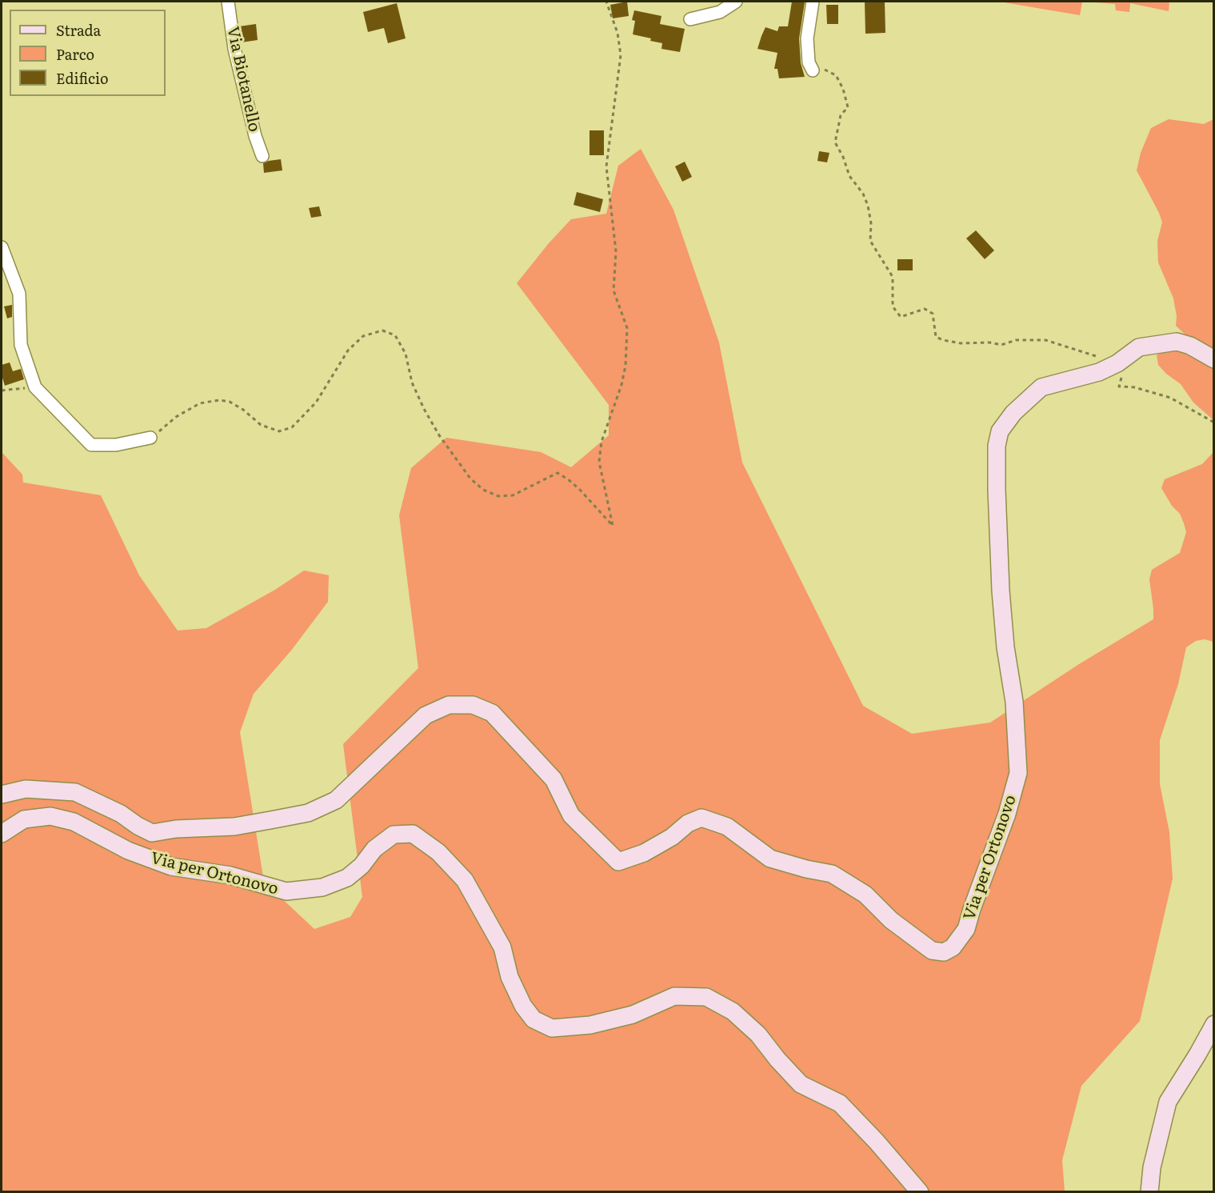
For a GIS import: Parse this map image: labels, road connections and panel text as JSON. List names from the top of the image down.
{
  "streets": {
    "street": ["Via Biotanello", "Via per Ortonovo"]
  },
  "legend": ["Strada", "Parco", "Edificio"]
}
